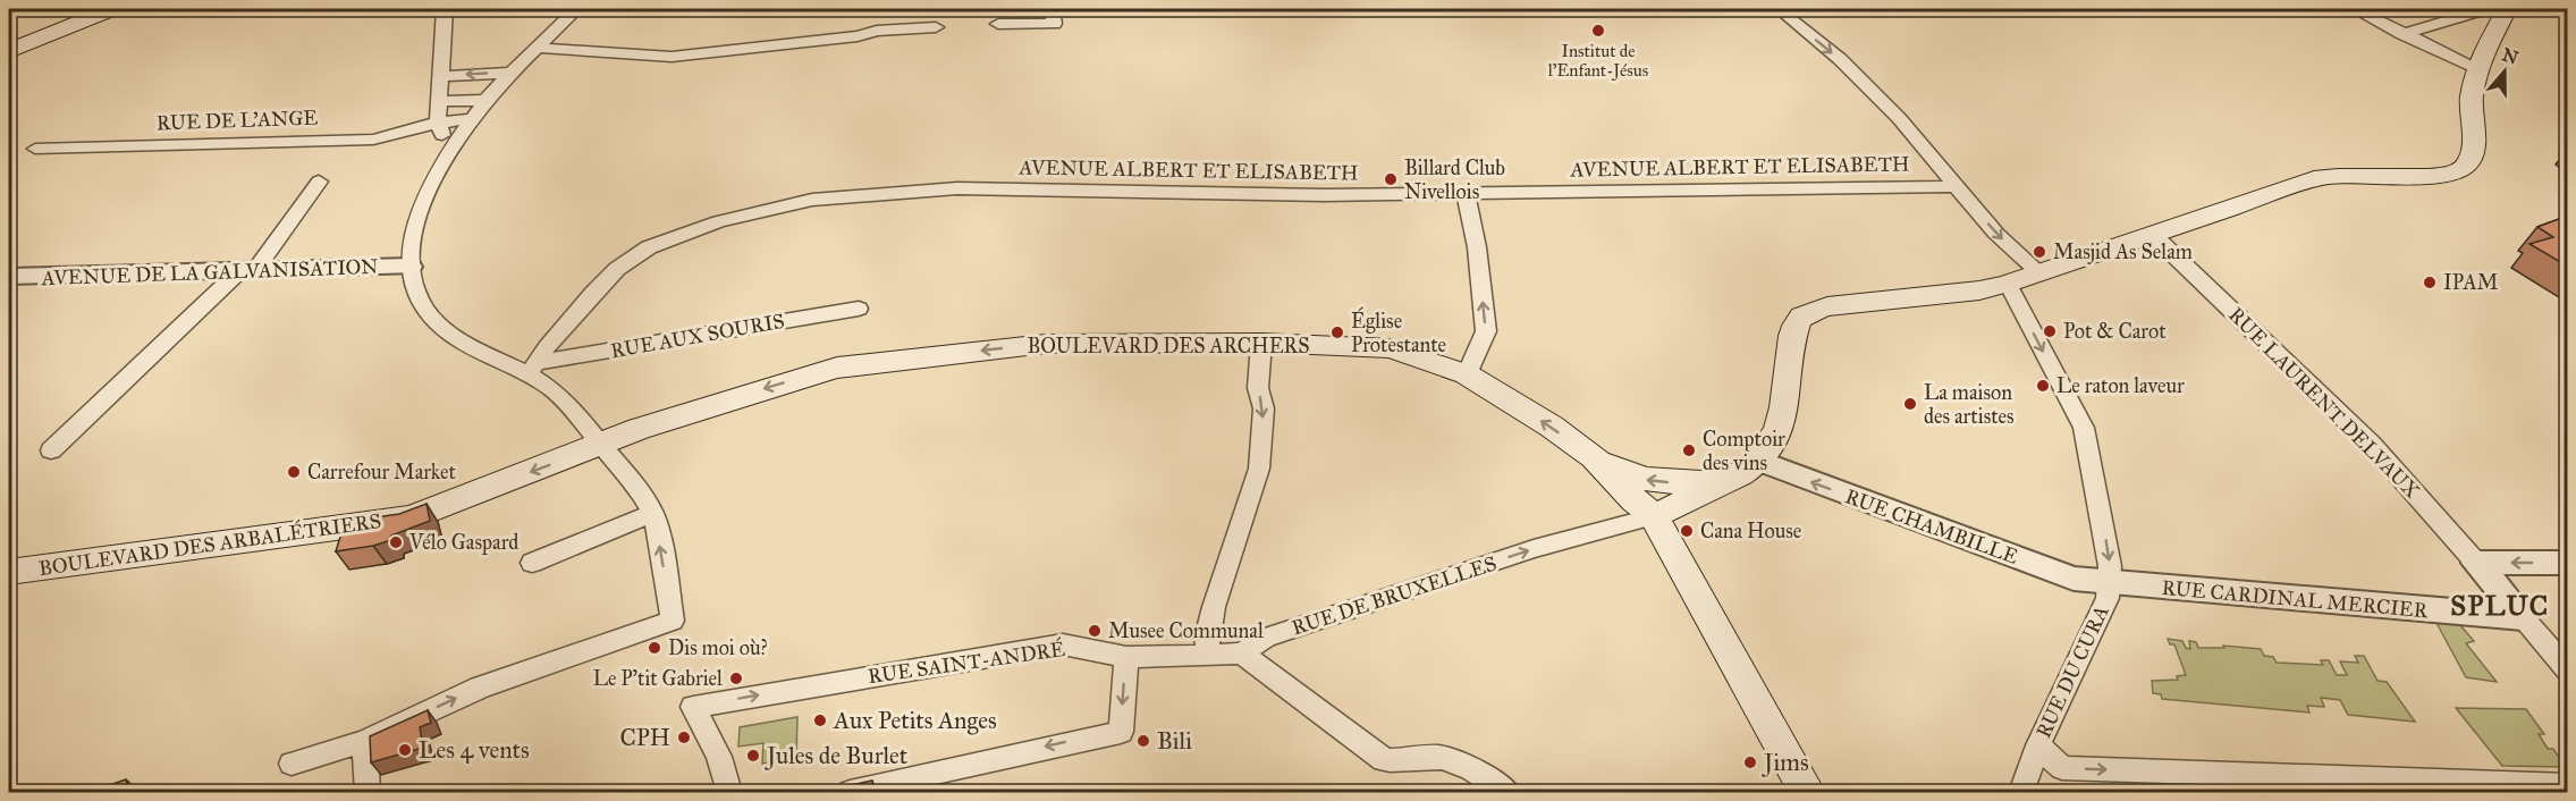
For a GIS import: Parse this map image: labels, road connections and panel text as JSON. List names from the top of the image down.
{
  "streets": {
    "main road": ["BOULEVARD DES ARCHERS", "BOULEVARD DES ARBALÉTRIERS"],
    "street": [
      "RUE DE L'ANGE",
      "AVENUE ALBERT ET ELISABETH",
      "AVENUE DE LA GALVANISATION",
      "RUE AUX SOURIS",
      "RUE LAURENT DELVAUX",
      "RUE CHAMBILLE",
      "RUE DE BRUXELLES",
      "RUE CARDINAL MERCIER",
      "RUE SAINT-ANDRÉ",
      "RUE DU CURA"
    ]
  },
  "crossings": [
    ["AVENUE ALBERT ET ELISABETH", "RUE AUX SOURIS"],
    ["BOULEVARD DES ARCHERS", "BOULEVARD DES ARBALÉTRIERS"],
    ["BOULEVARD DES ARCHERS", "RUE DE BRUXELLES"],
    ["RUE LAURENT DELVAUX", "RUE CARDINAL MERCIER"],
    ["RUE CHAMBILLE", "RUE CARDINAL MERCIER"],
    ["RUE CHAMBILLE", "RUE DU CURA"],
    ["RUE DE BRUXELLES", "RUE SAINT-ANDRÉ"],
    ["RUE CARDINAL MERCIER", "RUE DU CURA"]
  ],
  "one_way": [
    "BOULEVARD DES ARCHERS",
    "RUE CHAMBILLE",
    "BOULEVARD DES ARBALÉTRIERS",
    "RUE DE BRUXELLES",
    "RUE DU CURA"
  ],
  "districts": ["SPLUC"],
  "places": [
    "Institut de l'Enfant-Jésus",
    "Billard Club Nivellois",
    "Masjid As Selam",
    "IPAM",
    "Pot & Carot",
    "Église Protestante",
    "Le raton laveur",
    "La maison des artistes",
    "Comptoir des vins",
    "Carrefour Market",
    "Cana House",
    "Vélo Gaspard",
    "Musee Communal",
    "Dis moi où?",
    "Le P'tit Gabriel",
    "Aux Petits Anges",
    "CPH",
    "Bili",
    "Les 4 vents",
    "Jules de Burlet",
    "Jims"
  ],
  "north": "top"
}
